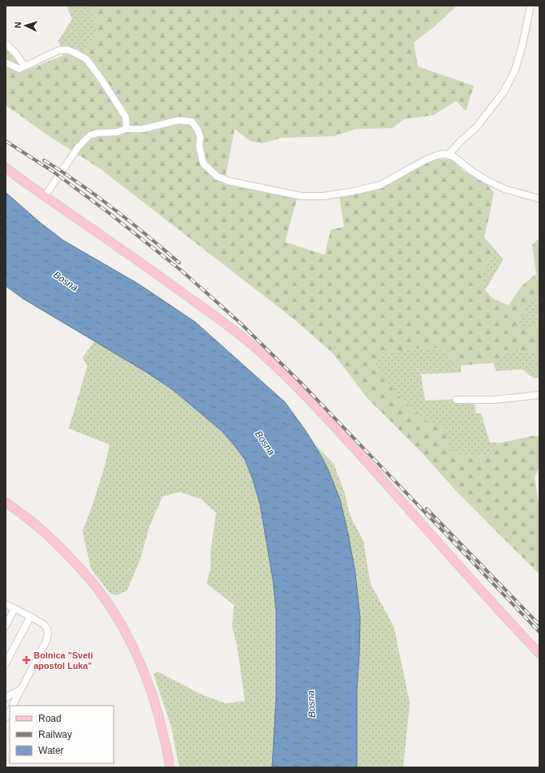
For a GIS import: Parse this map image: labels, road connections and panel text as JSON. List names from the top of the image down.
{
  "water": ["Bosna"],
  "places": {
    "health": ["Bolnica \"Sveti apostol Luka\""]
  },
  "legend": ["Road", "Railway", "Water"],
  "north": "left"
}
